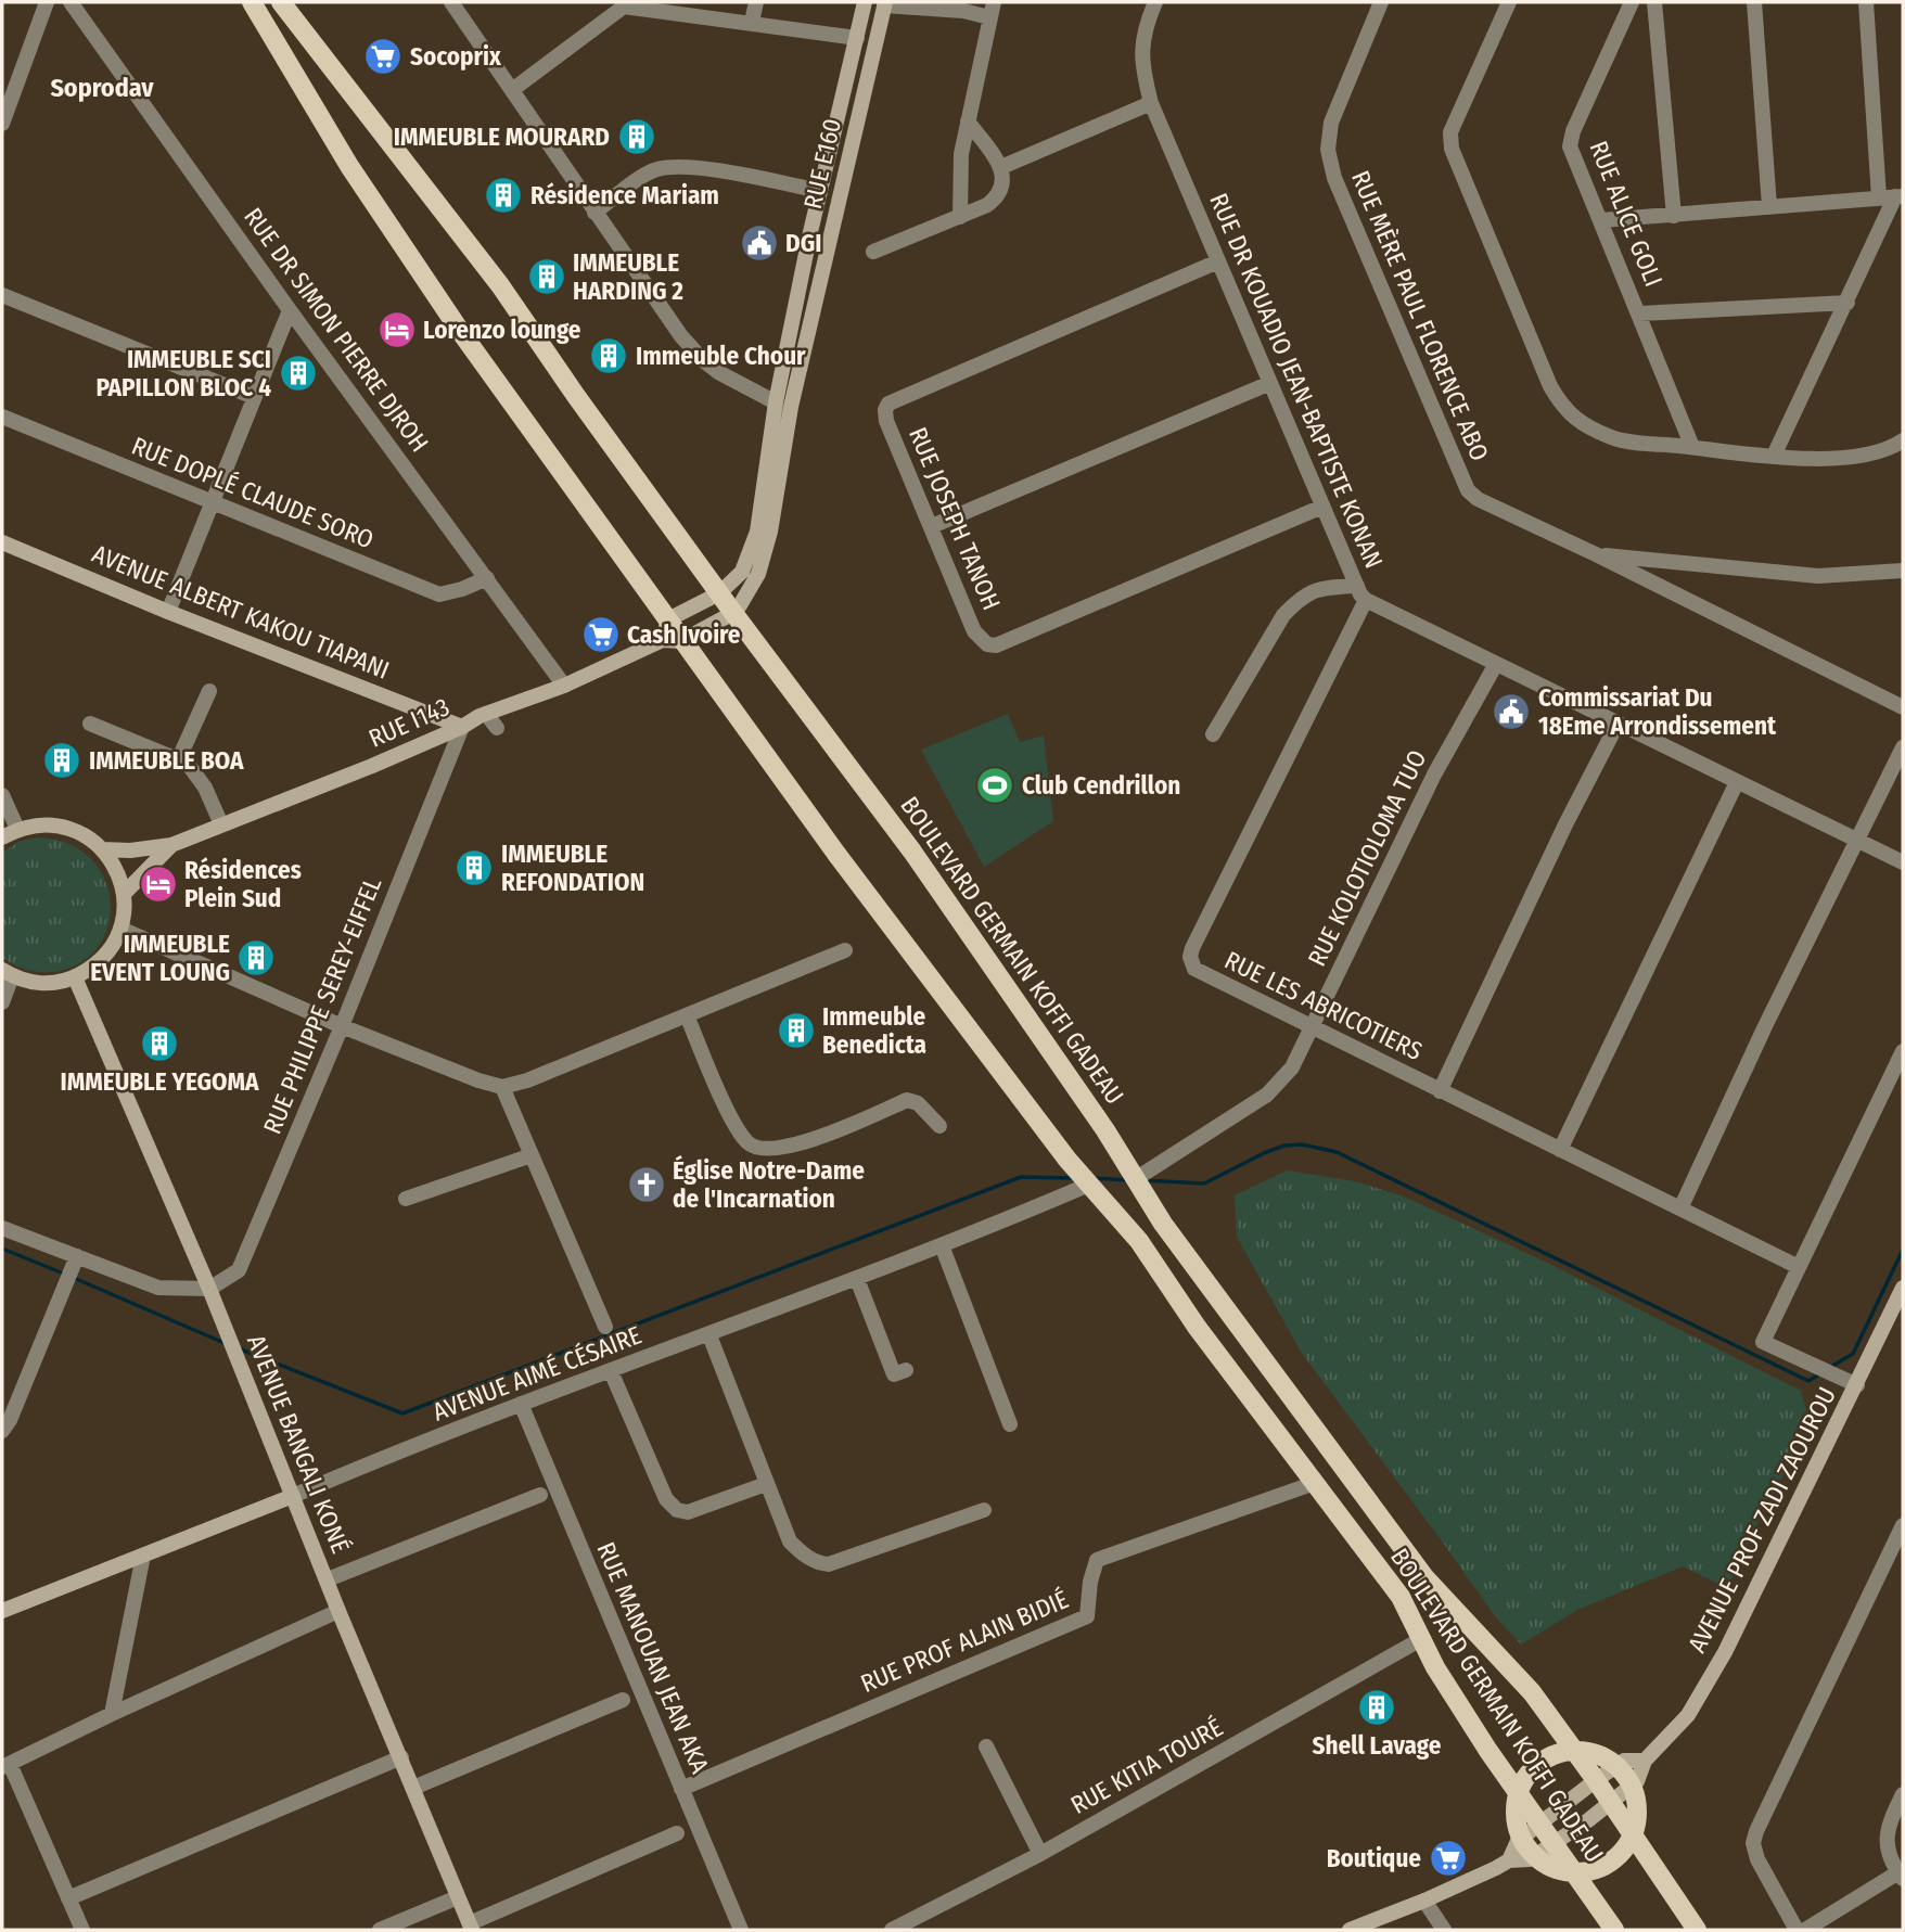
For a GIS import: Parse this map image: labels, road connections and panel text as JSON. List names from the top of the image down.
{
  "streets": {
    "main road": ["BOULEVARD GERMAIN KOFFI GADEAU"],
    "street": [
      "RUE E160",
      "RUE ALICE GOLI",
      "RUE MÈRE PAUL FLORENCE ABO",
      "RUE DR SIMON PIERRE DJROH",
      "RUE DR KOUADIO JEAN-BAPTISTE KONAN",
      "RUE DOPLÉ CLAUDE SORO",
      "RUE JOSEPH TANOH",
      "AVENUE ALBERT KAKOU TIAPANI",
      "RUE I143",
      "RUE KOLOTIOLOMA TUO",
      "RUE PHILIPPE SEREY-EIFFEL",
      "RUE LES ABRICOTIERS",
      "AVENUE AIMÉ CÉSAIRE",
      "AVENUE BANGALI KONÉ",
      "AVENUE PROF ZADI ZAOUROU",
      "RUE PROF ALAIN BIDIÉ",
      "RUE MANOUAN JEAN AKA",
      "RUE KITIA TOURÉ"
    ]
  },
  "crossings": [
    ["RUE E160", "RUE I143"],
    ["RUE E160", "BOULEVARD GERMAIN KOFFI GADEAU"],
    ["RUE DR SIMON PIERRE DJROH", "RUE DOPLÉ CLAUDE SORO"],
    ["RUE DR SIMON PIERRE DJROH", "RUE I143"],
    ["RUE DR KOUADIO JEAN-BAPTISTE KONAN", "RUE JOSEPH TANOH"],
    ["RUE DR KOUADIO JEAN-BAPTISTE KONAN", "RUE KOLOTIOLOMA TUO"],
    ["RUE DR KOUADIO JEAN-BAPTISTE KONAN", "RUE LES ABRICOTIERS"],
    ["AVENUE ALBERT KAKOU TIAPANI", "RUE I143"],
    ["AVENUE ALBERT KAKOU TIAPANI", "RUE PHILIPPE SEREY-EIFFEL"],
    ["RUE I143", "BOULEVARD GERMAIN KOFFI GADEAU"],
    ["RUE I143", "RUE PHILIPPE SEREY-EIFFEL"],
    ["RUE KOLOTIOLOMA TUO", "BOULEVARD GERMAIN KOFFI GADEAU"],
    ["RUE KOLOTIOLOMA TUO", "RUE LES ABRICOTIERS"],
    ["BOULEVARD GERMAIN KOFFI GADEAU", "AVENUE AIMÉ CÉSAIRE"],
    ["BOULEVARD GERMAIN KOFFI GADEAU", "RUE PROF ALAIN BIDIÉ"],
    ["BOULEVARD GERMAIN KOFFI GADEAU", "RUE KITIA TOURÉ"],
    ["RUE PHILIPPE SEREY-EIFFEL", "AVENUE BANGALI KONÉ"],
    ["AVENUE AIMÉ CÉSAIRE", "AVENUE BANGALI KONÉ"],
    ["AVENUE AIMÉ CÉSAIRE", "RUE MANOUAN JEAN AKA"],
    ["RUE PROF ALAIN BIDIÉ", "RUE MANOUAN JEAN AKA"]
  ],
  "districts": ["Soprodav"],
  "places": {
    "supermarket": ["Socoprix", "Cash Ivoire", "Boutique"],
    "building": [
      "IMMEUBLE MOURARD",
      "Résidence Mariam",
      "IMMEUBLE HARDING 2",
      "Immeuble Chour",
      "IMMEUBLE SCI PAPILLON BLOC 4",
      "IMMEUBLE BOA",
      "IMMEUBLE REFONDATION",
      "IMMEUBLE EVENT LOUNG",
      "Immeuble Benedicta",
      "IMMEUBLE YEGOMA",
      "Shell Lavage"
    ],
    "public building": ["DGI", "Commissariat Du 18Eme Arrondissement"],
    "hotel": ["Lorenzo lounge", "Résidences Plein Sud"],
    "sports": ["Club Cendrillon"],
    "church": ["Église Notre-Dame de l'Incarnation"]
  }
}
